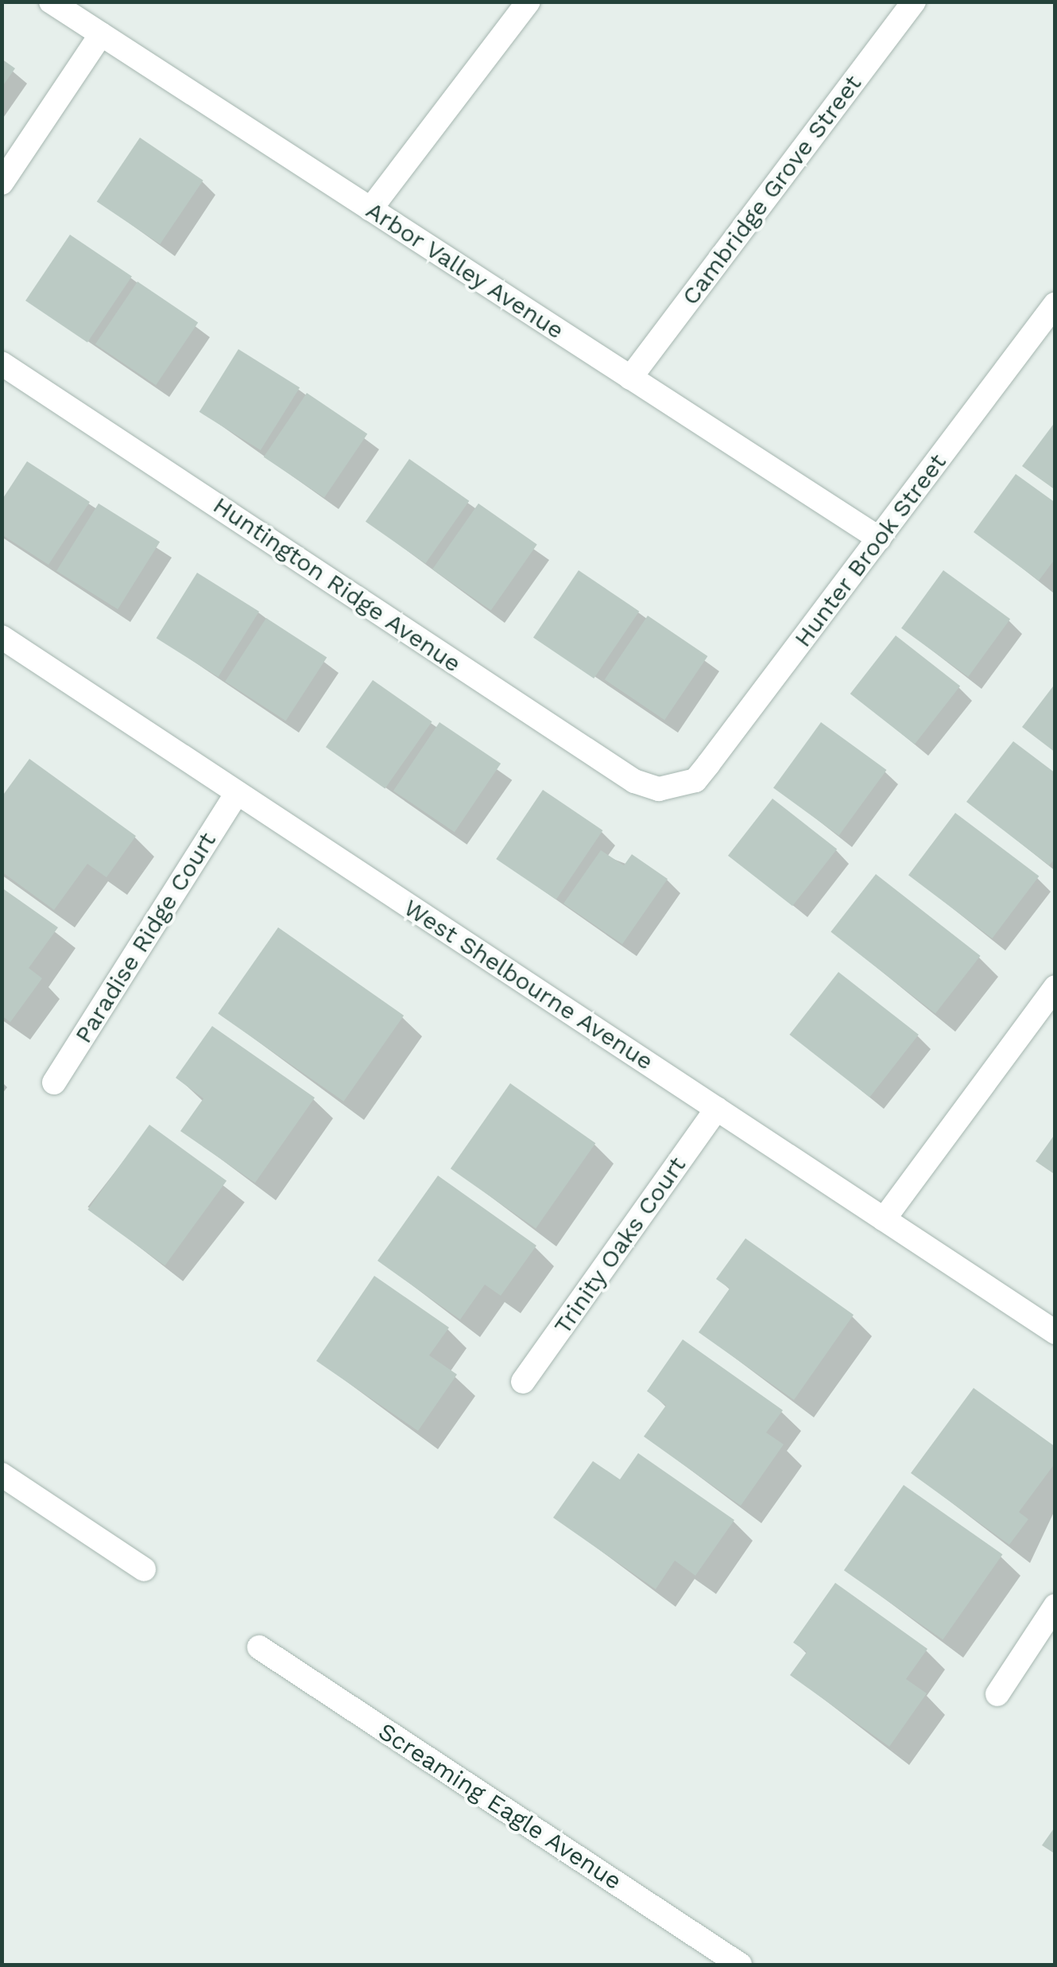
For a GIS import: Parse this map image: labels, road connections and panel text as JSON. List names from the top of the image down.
{
  "streets": {
    "street": [
      "Cambridge Grove Street",
      "Arbor Valley Avenue",
      "Hunter Brook Street",
      "Huntington Ridge Avenue",
      "Paradise Ridge Court",
      "West Shelbourne Avenue",
      "Trinity Oaks Court",
      "Screaming Eagle Avenue"
    ]
  },
  "crossings": [
    ["Cambridge Grove Street", "Arbor Valley Avenue"],
    ["Arbor Valley Avenue", "Hunter Brook Street"],
    ["Hunter Brook Street", "Huntington Ridge Avenue"],
    ["Paradise Ridge Court", "West Shelbourne Avenue"],
    ["West Shelbourne Avenue", "Trinity Oaks Court"]
  ]
}
